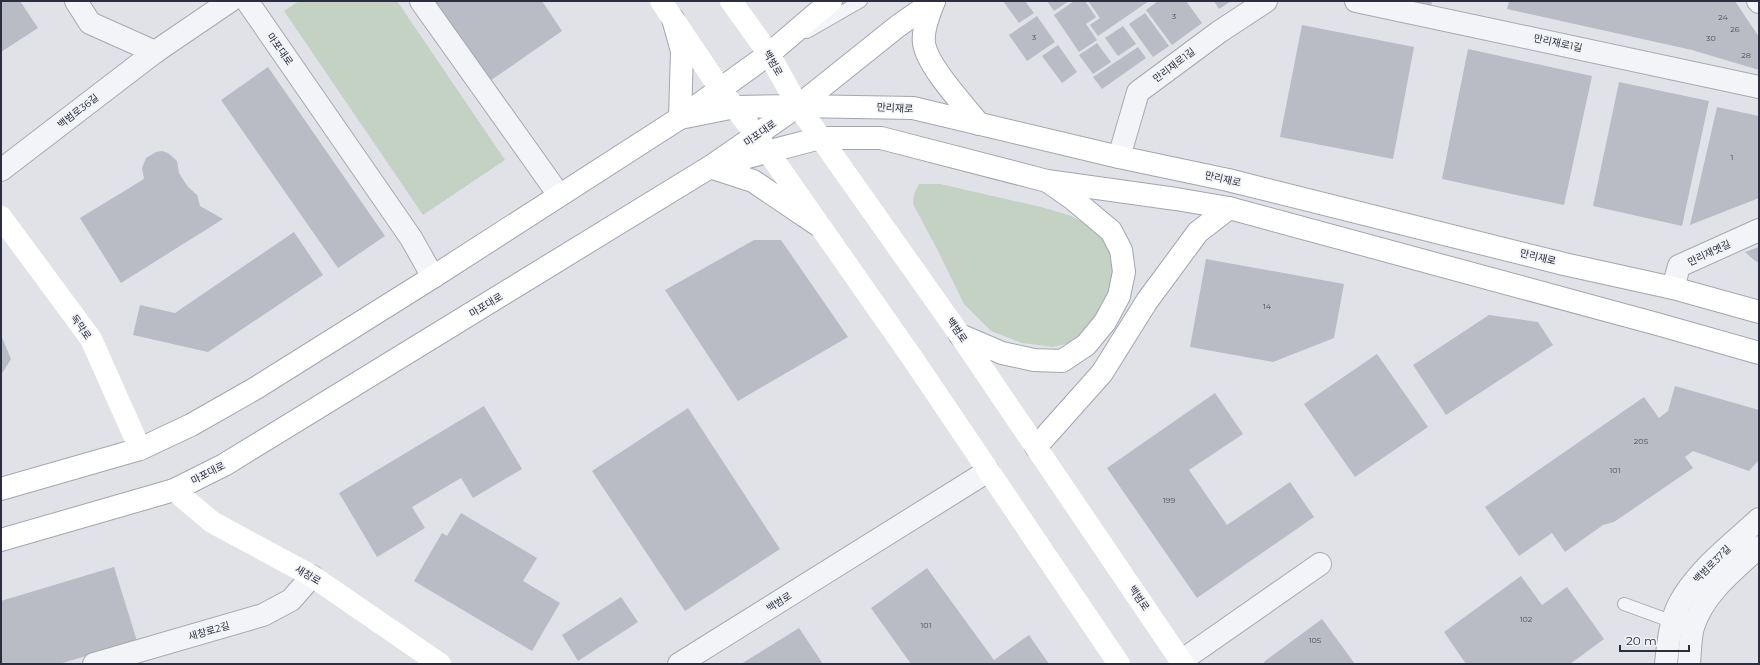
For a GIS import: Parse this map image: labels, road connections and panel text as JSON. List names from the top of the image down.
{
  "streets": {
    "main road": [
      "마포대로",
      "백범로",
      "만리재로",
      "독막로",
      "새창로"
    ],
    "street": [
      "만리재로1길",
      "백범로36길",
      "만리재옛길",
      "백범로37길",
      "새창로2길"
    ]
  },
  "crossings": [
    ["만리재로1길", "만리재로"],
    ["마포대로", "백범로"],
    ["마포대로", "만리재로"],
    ["마포대로", "새창로"],
    ["백범로", "만리재로"],
    ["만리재로", "만리재옛길"],
    ["새창로", "새창로2길"]
  ],
  "house_numbers": [
    "3",
    "24",
    "26",
    "3",
    "30",
    "28",
    "1",
    "14",
    "205",
    "101",
    "199",
    "102",
    "101",
    "105"
  ],
  "scale_bar": "20 m"
}
